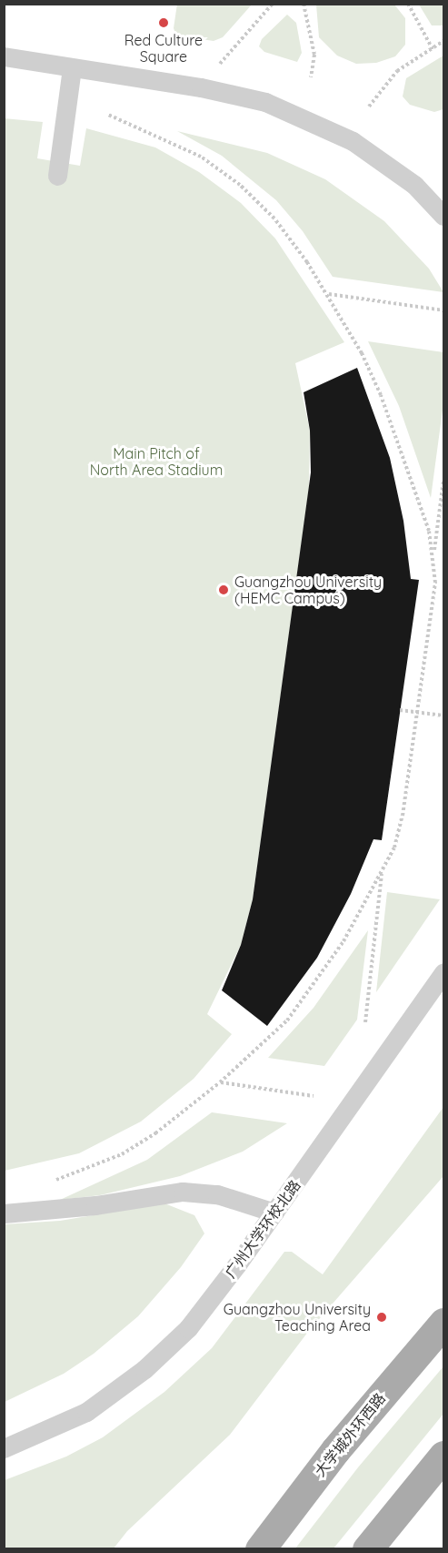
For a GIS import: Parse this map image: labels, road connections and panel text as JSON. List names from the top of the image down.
{
  "streets": {
    "main road": ["大学城外环西路"],
    "lane": ["广州大学环校北路"]
  },
  "parks": ["Main Pitch of North Area Stadium"],
  "places": ["Red Culture Square", "Guangzhou University (HEMC Campus)", "Guangzhou University Teaching Area"]
}
